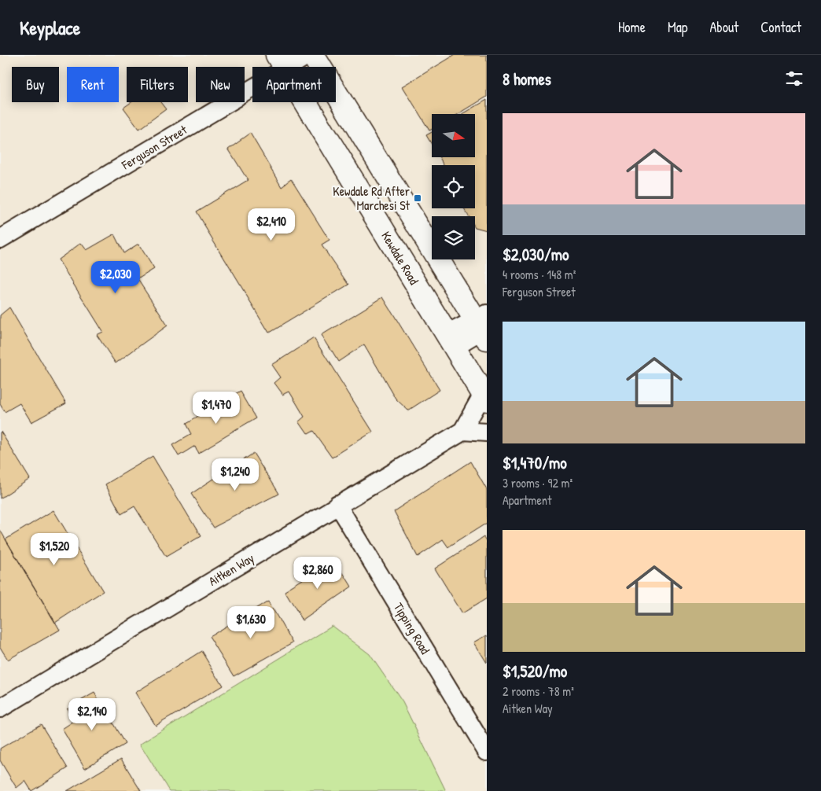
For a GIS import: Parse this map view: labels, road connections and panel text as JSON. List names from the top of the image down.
{
  "streets": {
    "main road": ["Kewdale Road"],
    "street": ["Ferguson Street", "Aitken Way", "Tipping Road"]
  },
  "crossings": [
    ["Ferguson Street", "Kewdale Road"],
    ["Aitken Way", "Tipping Road"]
  ],
  "places": {
    "transit": ["Kewdale Rd After Marchesi St"]
  },
  "north": "right",
  "page": {
    "header": "Keyplace",
    "nav": [
      "Home",
      "Map",
      "About",
      "Contact"
    ],
    "heading": "8 homes",
    "chip": [
      "Buy",
      "Rent",
      "Filters",
      "New",
      "Apartment"
    ],
    "list": [
      {
        "name": "$2,030/mo",
        "note": "4 rooms · 148 m² · Ferguson Street"
      },
      {
        "name": "$1,470/mo",
        "note": "3 rooms · 92 m² · Apartment"
      },
      {
        "name": "$1,520/mo",
        "note": "2 rooms · 78 m² · Aitken Way"
      }
    ],
    "price": [
      "$2,410",
      "$2,030",
      "$1,470",
      "$1,240",
      "$1,520",
      "$2,860",
      "$1,630",
      "$2,140"
    ]
  }
}
